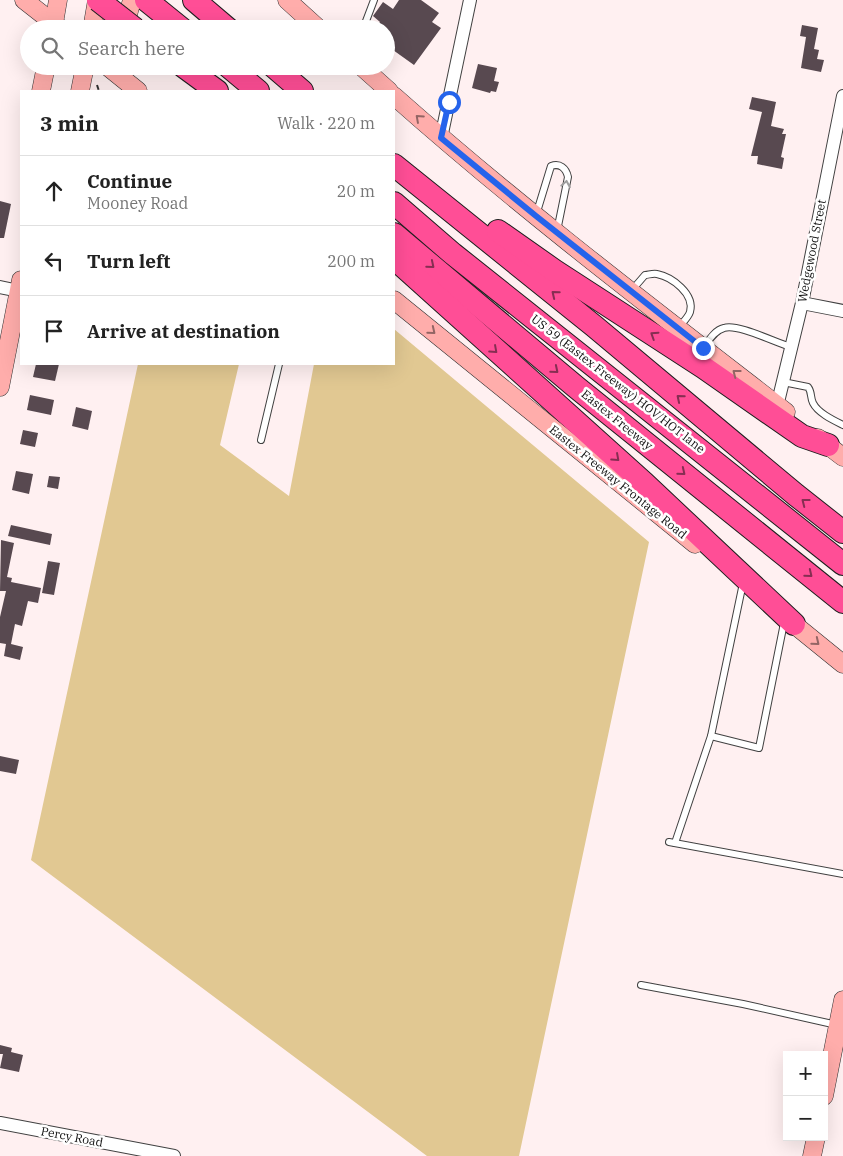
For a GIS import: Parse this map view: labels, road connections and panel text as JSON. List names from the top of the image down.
{
  "streets": {
    "highway": ["US 59 (Eastex Freeway) HOV/HOT lane", "Eastex Freeway"],
    "main road": ["Eastex Freeway Frontage Road"],
    "street": ["Wedgewood Street", "Percy Road"]
  },
  "page": {
    "search": "Search here",
    "heading": ["3 min", "Walk · 220 m"],
    "list": [
      ["Continue", "Mooney Road", "20 m"],
      ["Turn left", "200 m"],
      "Arrive at destination"
    ],
    "map_buttons": ["+", "−"]
  }
}
